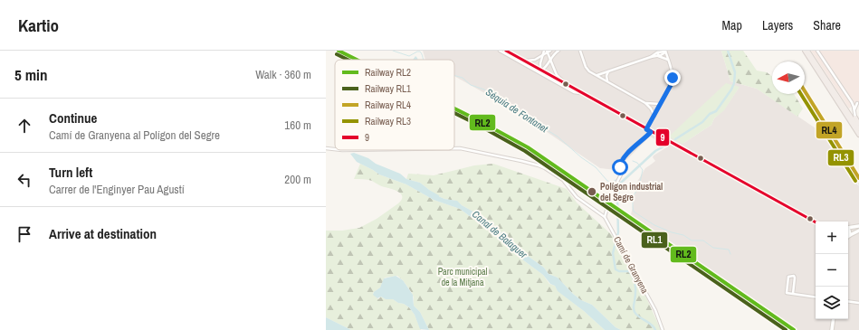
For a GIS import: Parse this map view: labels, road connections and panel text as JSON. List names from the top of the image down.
{
  "streets": {
    "street": ["Camí de Granyena"]
  },
  "water": ["Séquia de Fontanet", "Canal de Balaguer"],
  "parks": ["Parc municipal de la Mitjana"],
  "places": ["Polígon industrial del Segre"],
  "lines": [
    "rail line RL2",
    "transit line 9",
    "rail line RL1",
    "rail line RL4",
    "rail line RL3"
  ],
  "legend": [
    "Railway RL2",
    "Railway RL1",
    "Railway RL4",
    "Railway RL3",
    "9"
  ],
  "north": "left",
  "page": {
    "header": "Kartio",
    "nav": ["Map", "Layers", "Share"],
    "heading": ["5 min", "Walk · 360 m"],
    "list": [
      ["Continue", "Camí de Granyena al Polígon del Segre", "160 m"],
      ["Turn left", "Carrer de l'Enginyer Pau Agustí", "200 m"],
      "Arrive at destination"
    ],
    "map_buttons": ["+", "−"]
  }
}
